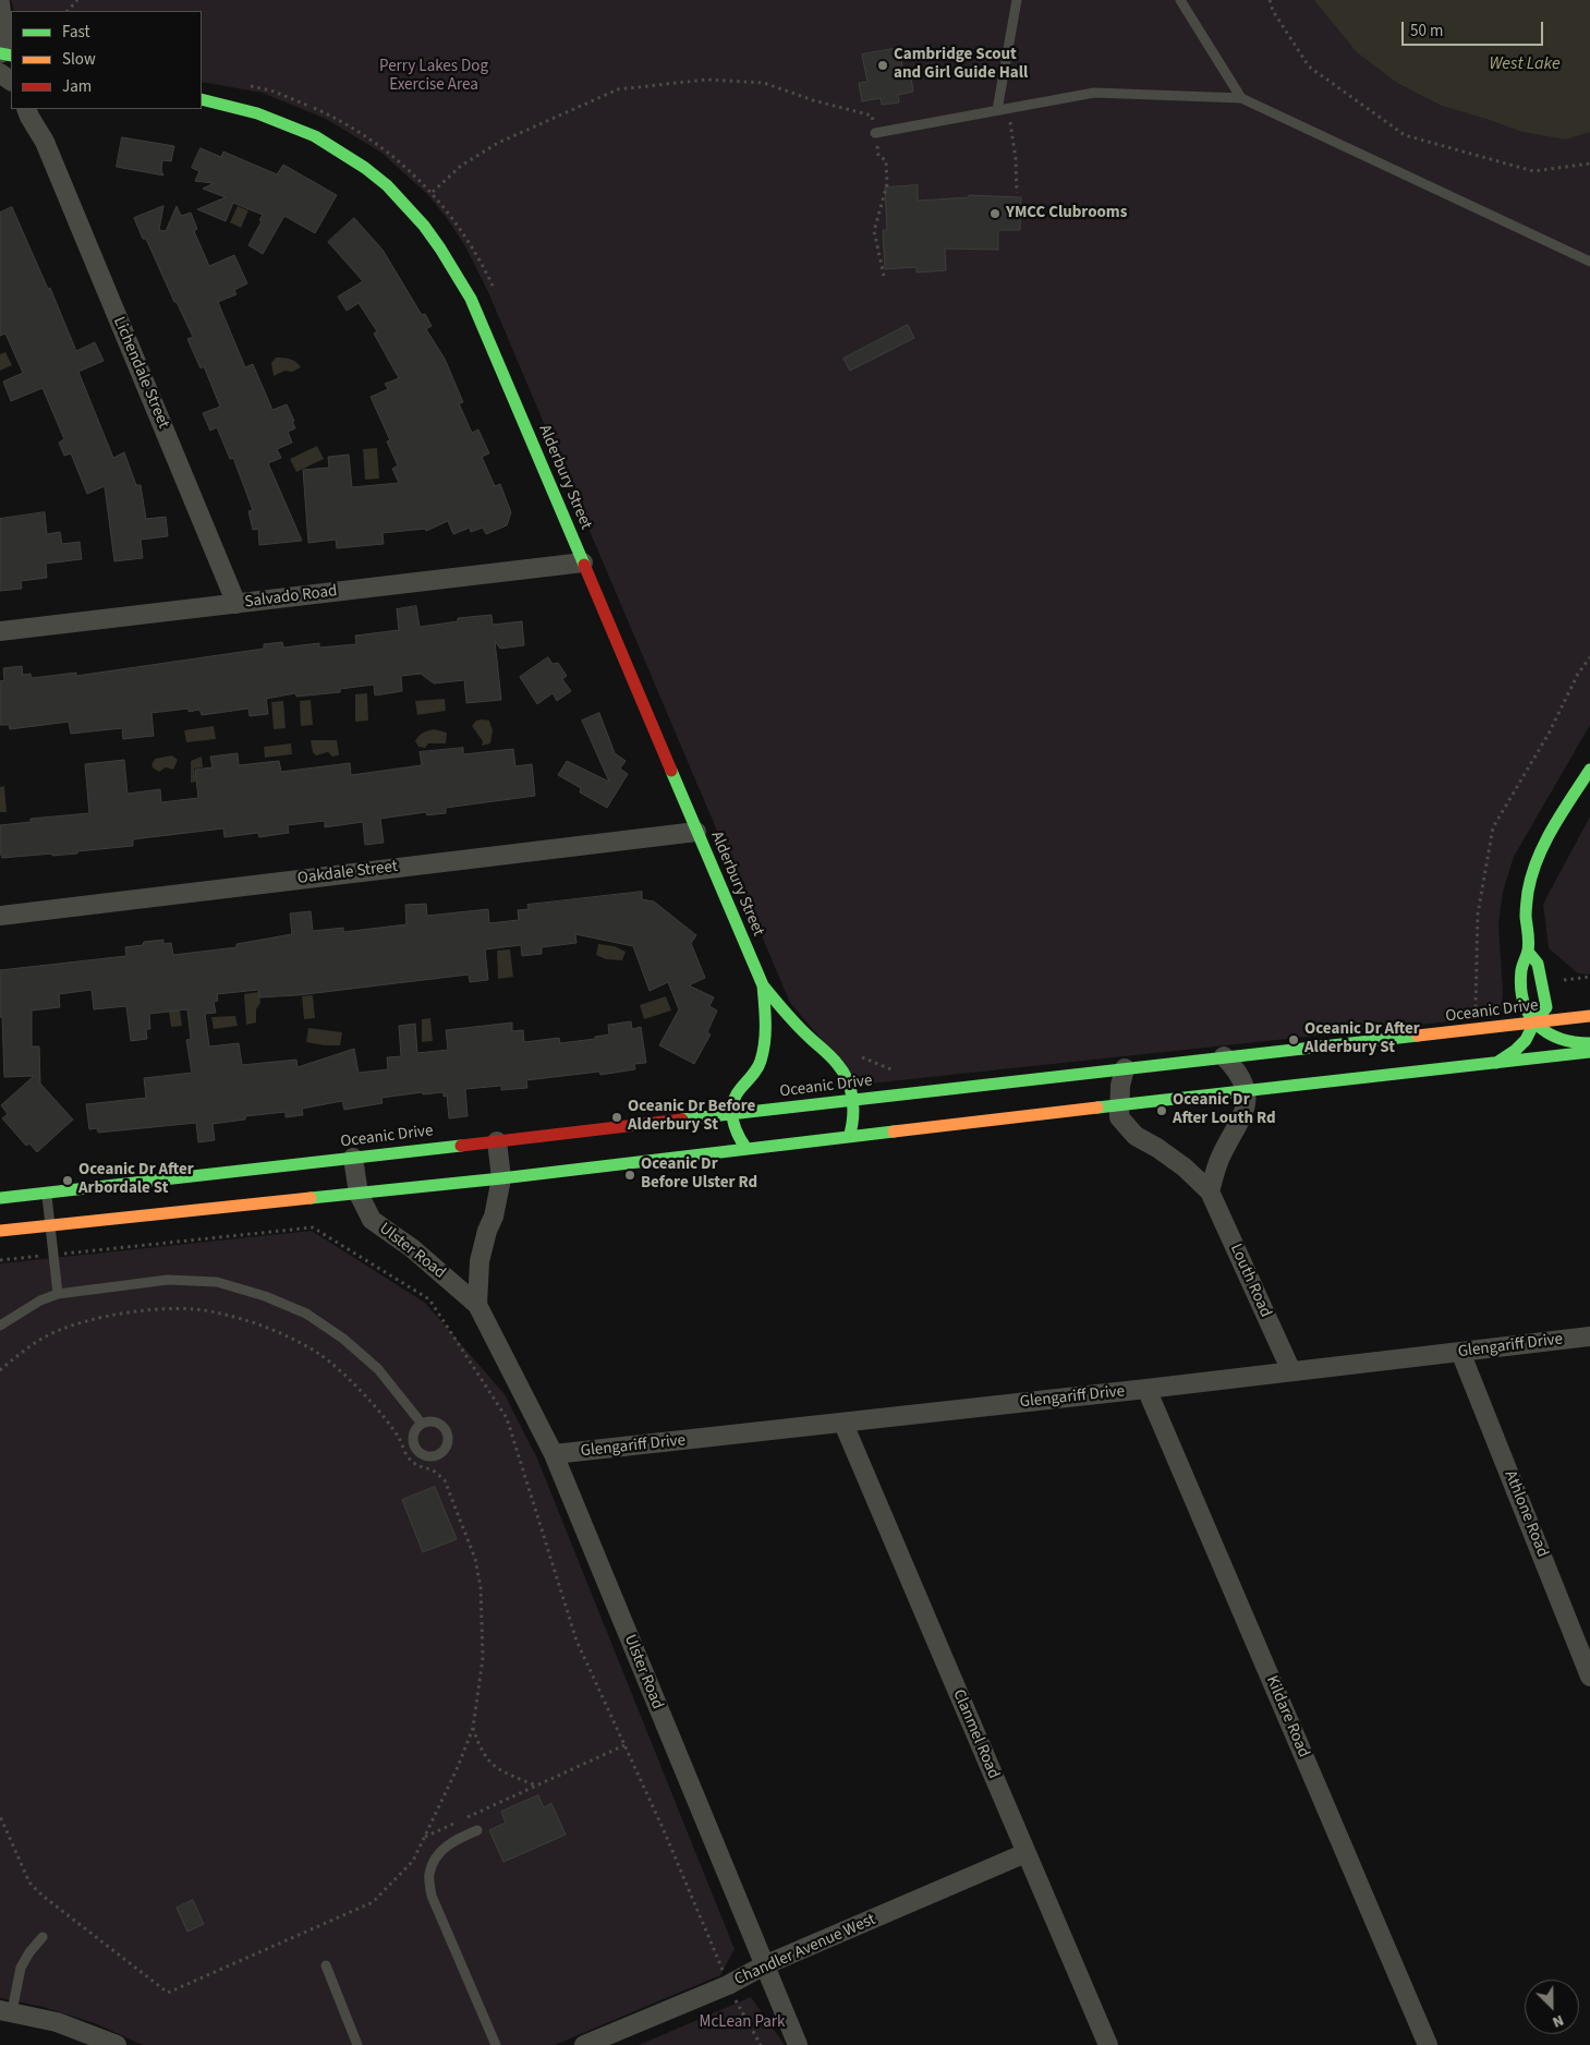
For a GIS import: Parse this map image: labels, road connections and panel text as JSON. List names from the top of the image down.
{
  "streets": {
    "main road": ["Alderbury Street", "Oceanic Drive"],
    "street": [
      "Lichendale Street",
      "Salvado Road",
      "Oakdale Street",
      "Ulster Road",
      "Louth Road",
      "Glengariff Drive",
      "Athlone Road",
      "Kildare Road",
      "Clanmel Road",
      "Chandler Avenue West"
    ]
  },
  "crossings": [
    ["Lichendale Street", "Salvado Road"],
    ["Alderbury Street", "Salvado Road"],
    ["Alderbury Street", "Oakdale Street"],
    ["Alderbury Street", "Oceanic Drive"],
    ["Oceanic Drive", "Ulster Road"],
    ["Ulster Road", "Glengariff Drive"],
    ["Ulster Road", "Chandler Avenue West"],
    ["Louth Road", "Glengariff Drive"],
    ["Glengariff Drive", "Athlone Road"],
    ["Glengariff Drive", "Kildare Road"],
    ["Glengariff Drive", "Clanmel Road"],
    ["Clanmel Road", "Chandler Avenue West"]
  ],
  "water": ["West Lake"],
  "parks": ["Perry Lakes Dog Exercise Area", "McLean Park"],
  "places": [
    "Cambridge Scout and Girl Guide Hall",
    "YMCC Clubrooms",
    "Oceanic Dr After Alderbury St",
    "Oceanic Dr After Louth Rd",
    "Oceanic Dr Before Alderbury St",
    "Oceanic Dr Before Ulster Rd",
    "Oceanic Dr After Arbordale St"
  ],
  "legend": ["Fast", "Slow", "Jam"],
  "scale_bar": "50 m",
  "north": "bottom right"
}
